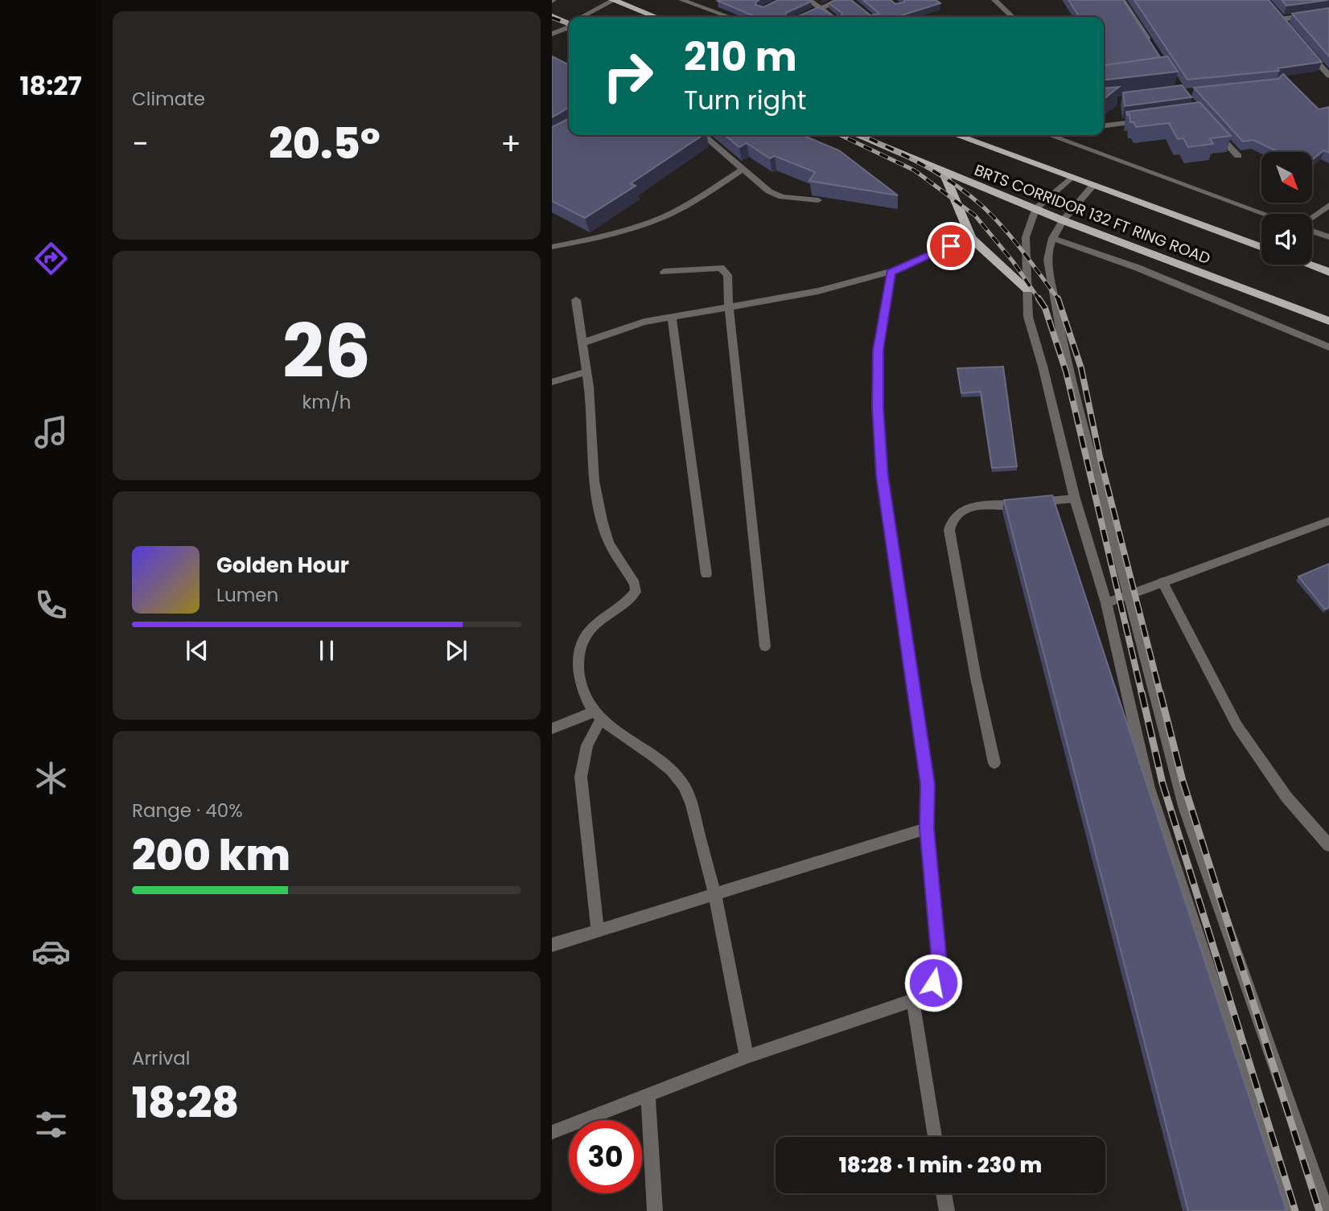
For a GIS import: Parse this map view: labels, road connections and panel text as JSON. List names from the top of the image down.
{
  "streets": {
    "main road": ["BRTS CORRIDOR 132 FT RING ROAD"]
  },
  "north": "bottom right",
  "page": {
    "tabs": "18:27",
    "tile": [
      "Climate",
      ["26", "km/h"],
      ["Range · 40%", "200 km"],
      ["Arrival", "18:28"]
    ],
    "turn": ["210 m", "Turn right"],
    "heat": ["−", "20.5°", "+"],
    "song": ["Golden Hour", "Lumen"],
    "limit": "30",
    "trip": "18:28 · 1 min · 230 m"
  }
}
